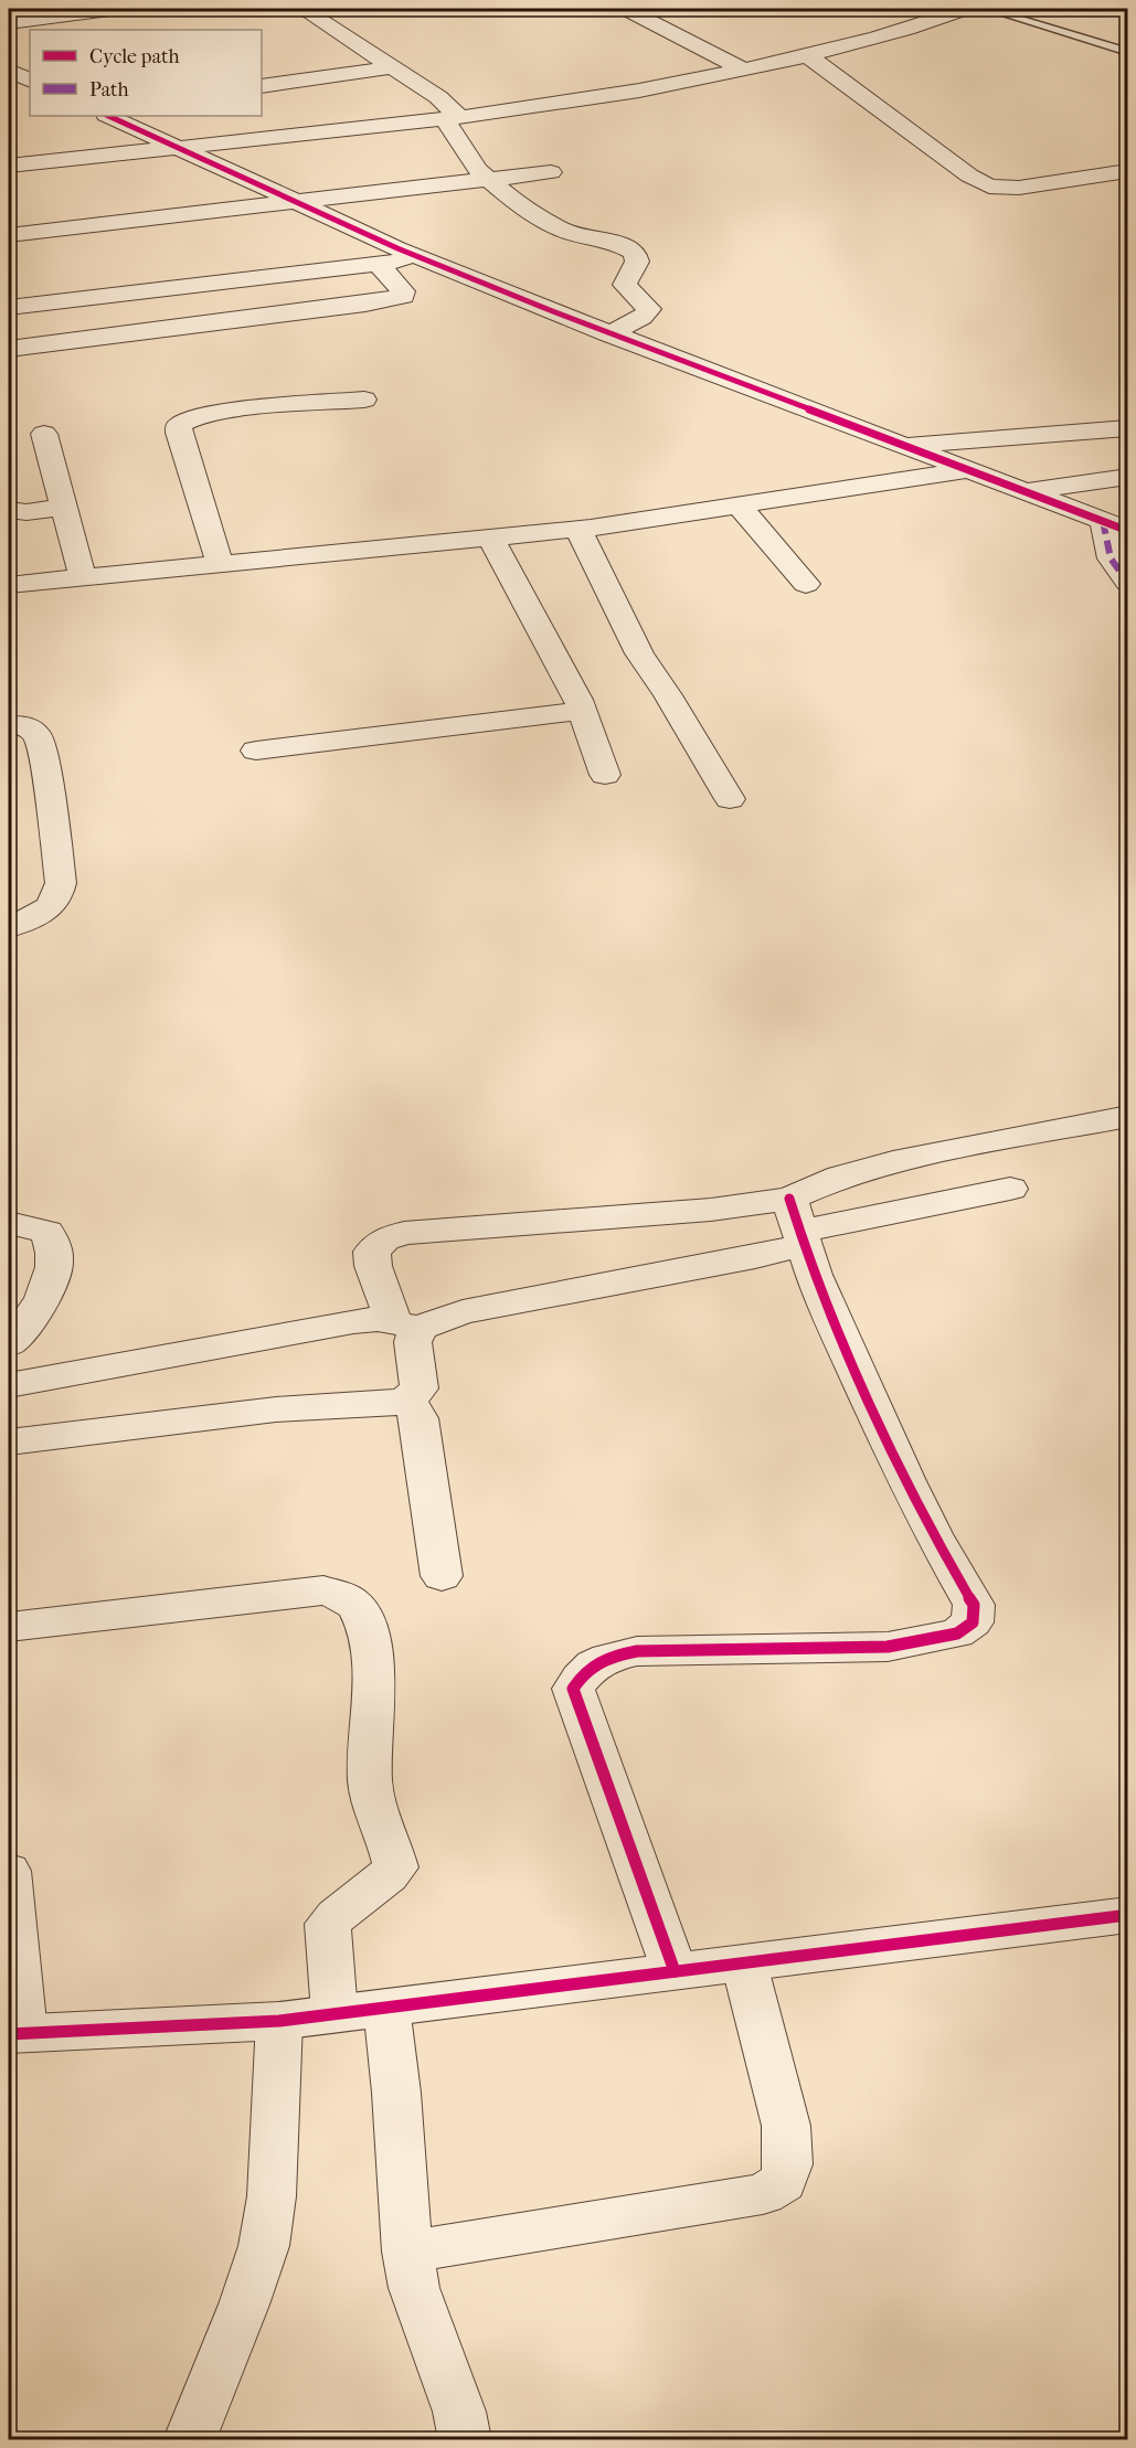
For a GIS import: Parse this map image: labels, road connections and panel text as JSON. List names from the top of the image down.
{
  "legend": ["Cycle path", "Path"]
}
